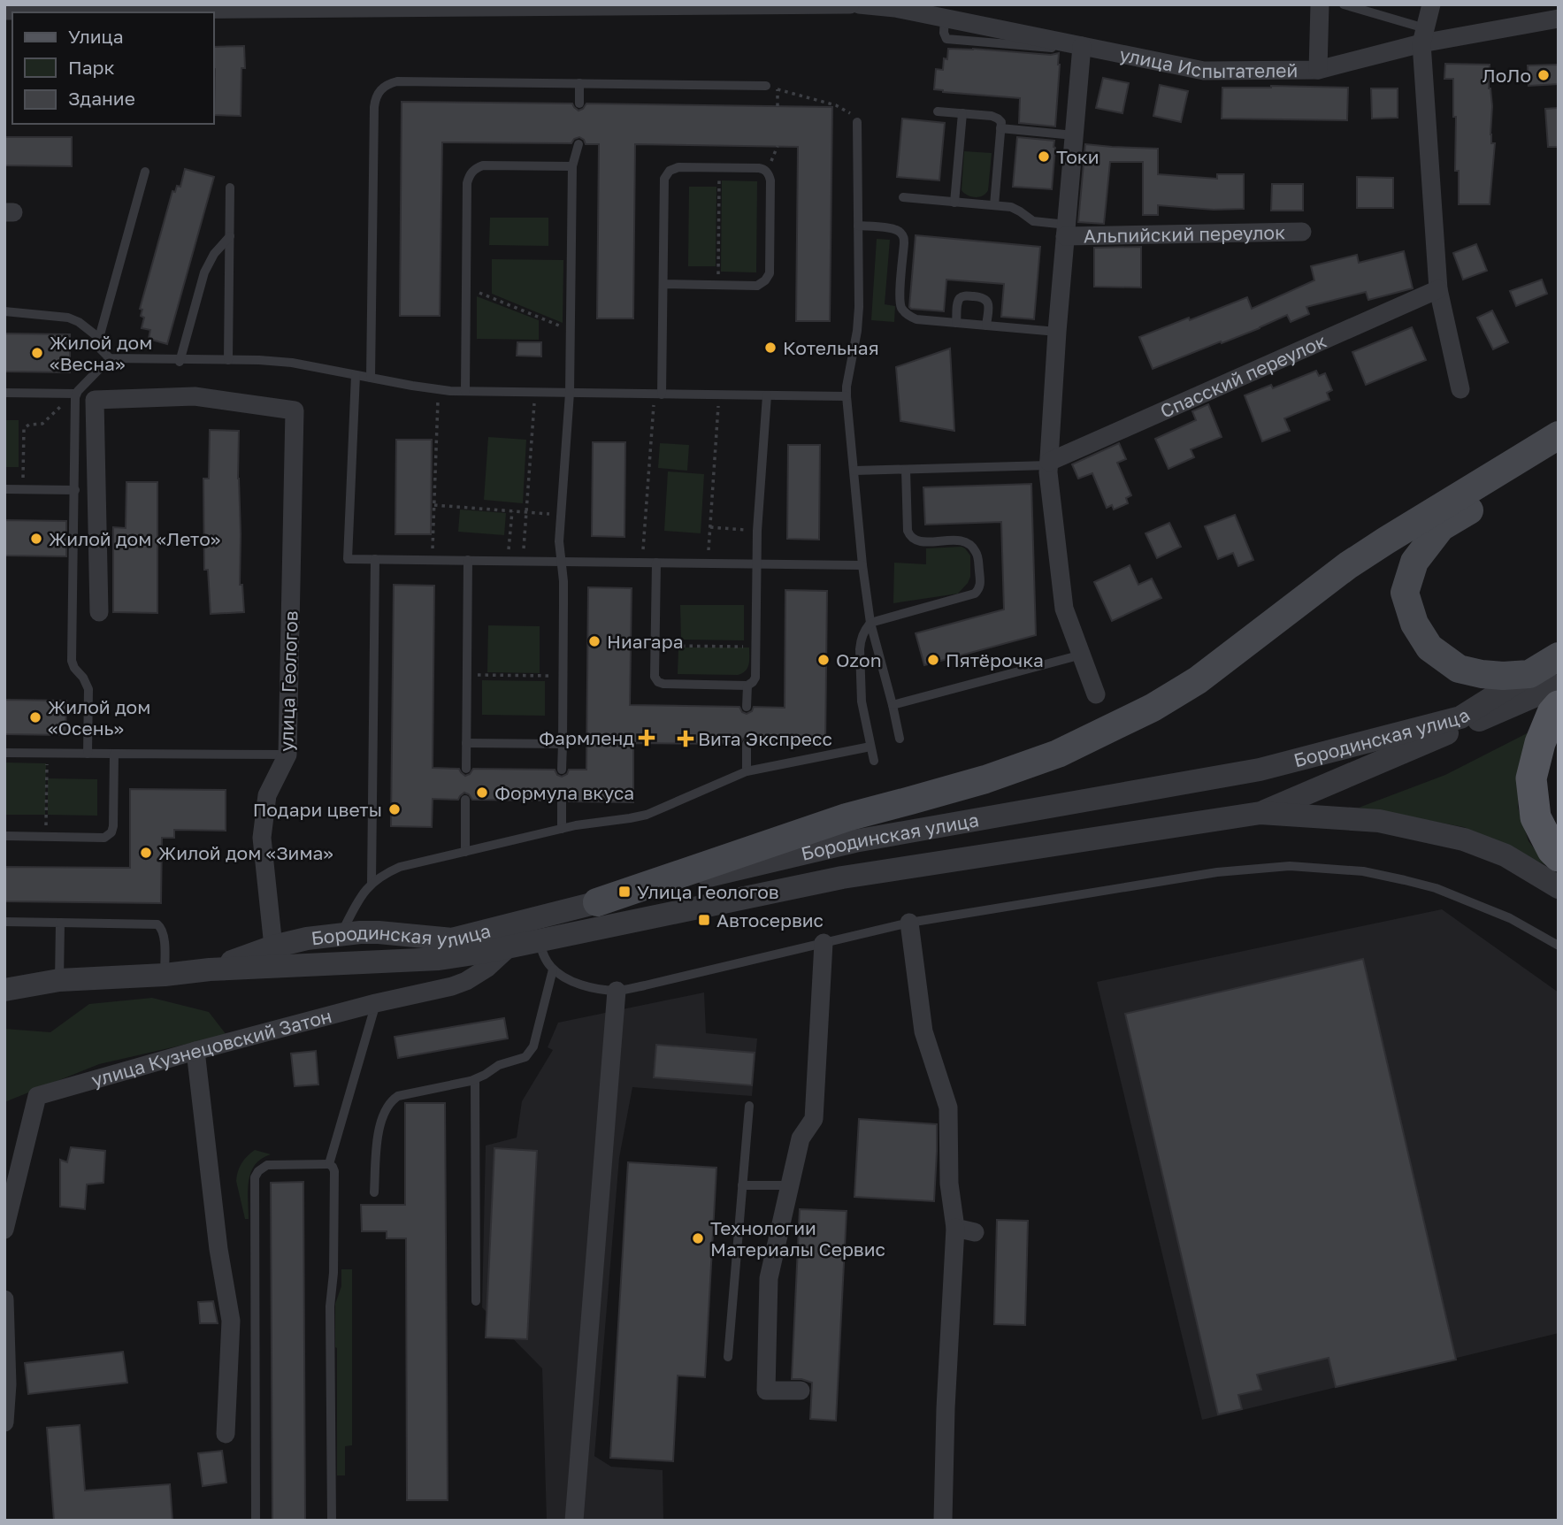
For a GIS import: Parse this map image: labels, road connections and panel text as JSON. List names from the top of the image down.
{
  "streets": {
    "main road": ["Бородинская улица"],
    "street": [
      "улица Испытателей",
      "Альпийский переулок",
      "Спасский переулок",
      "улица Геологов",
      "улица Кузнецовский Затон"
    ]
  },
  "crossings": [
    ["улица Геологов", "Бородинская улица"],
    ["Бородинская улица", "улица Кузнецовский Затон"]
  ],
  "places": {
    "other": [
      "ЛоЛо",
      "Токи",
      "Котельная",
      "Жилой дом «Весна»",
      "Жилой дом «Лето»",
      "Ниагара",
      "Ozon",
      "Пятёрочка",
      "Жилой дом «Осень»",
      "Формула вкуса",
      "Подари цветы",
      "Жилой дом «Зима»",
      "Технологии Материалы Сервис"
    ],
    "health": ["Фармленд", "Вита Экспресс"],
    "transit": ["Улица Геологов", "Автосервис"]
  },
  "legend": ["Улица", "Парк", "Здание"]
}
